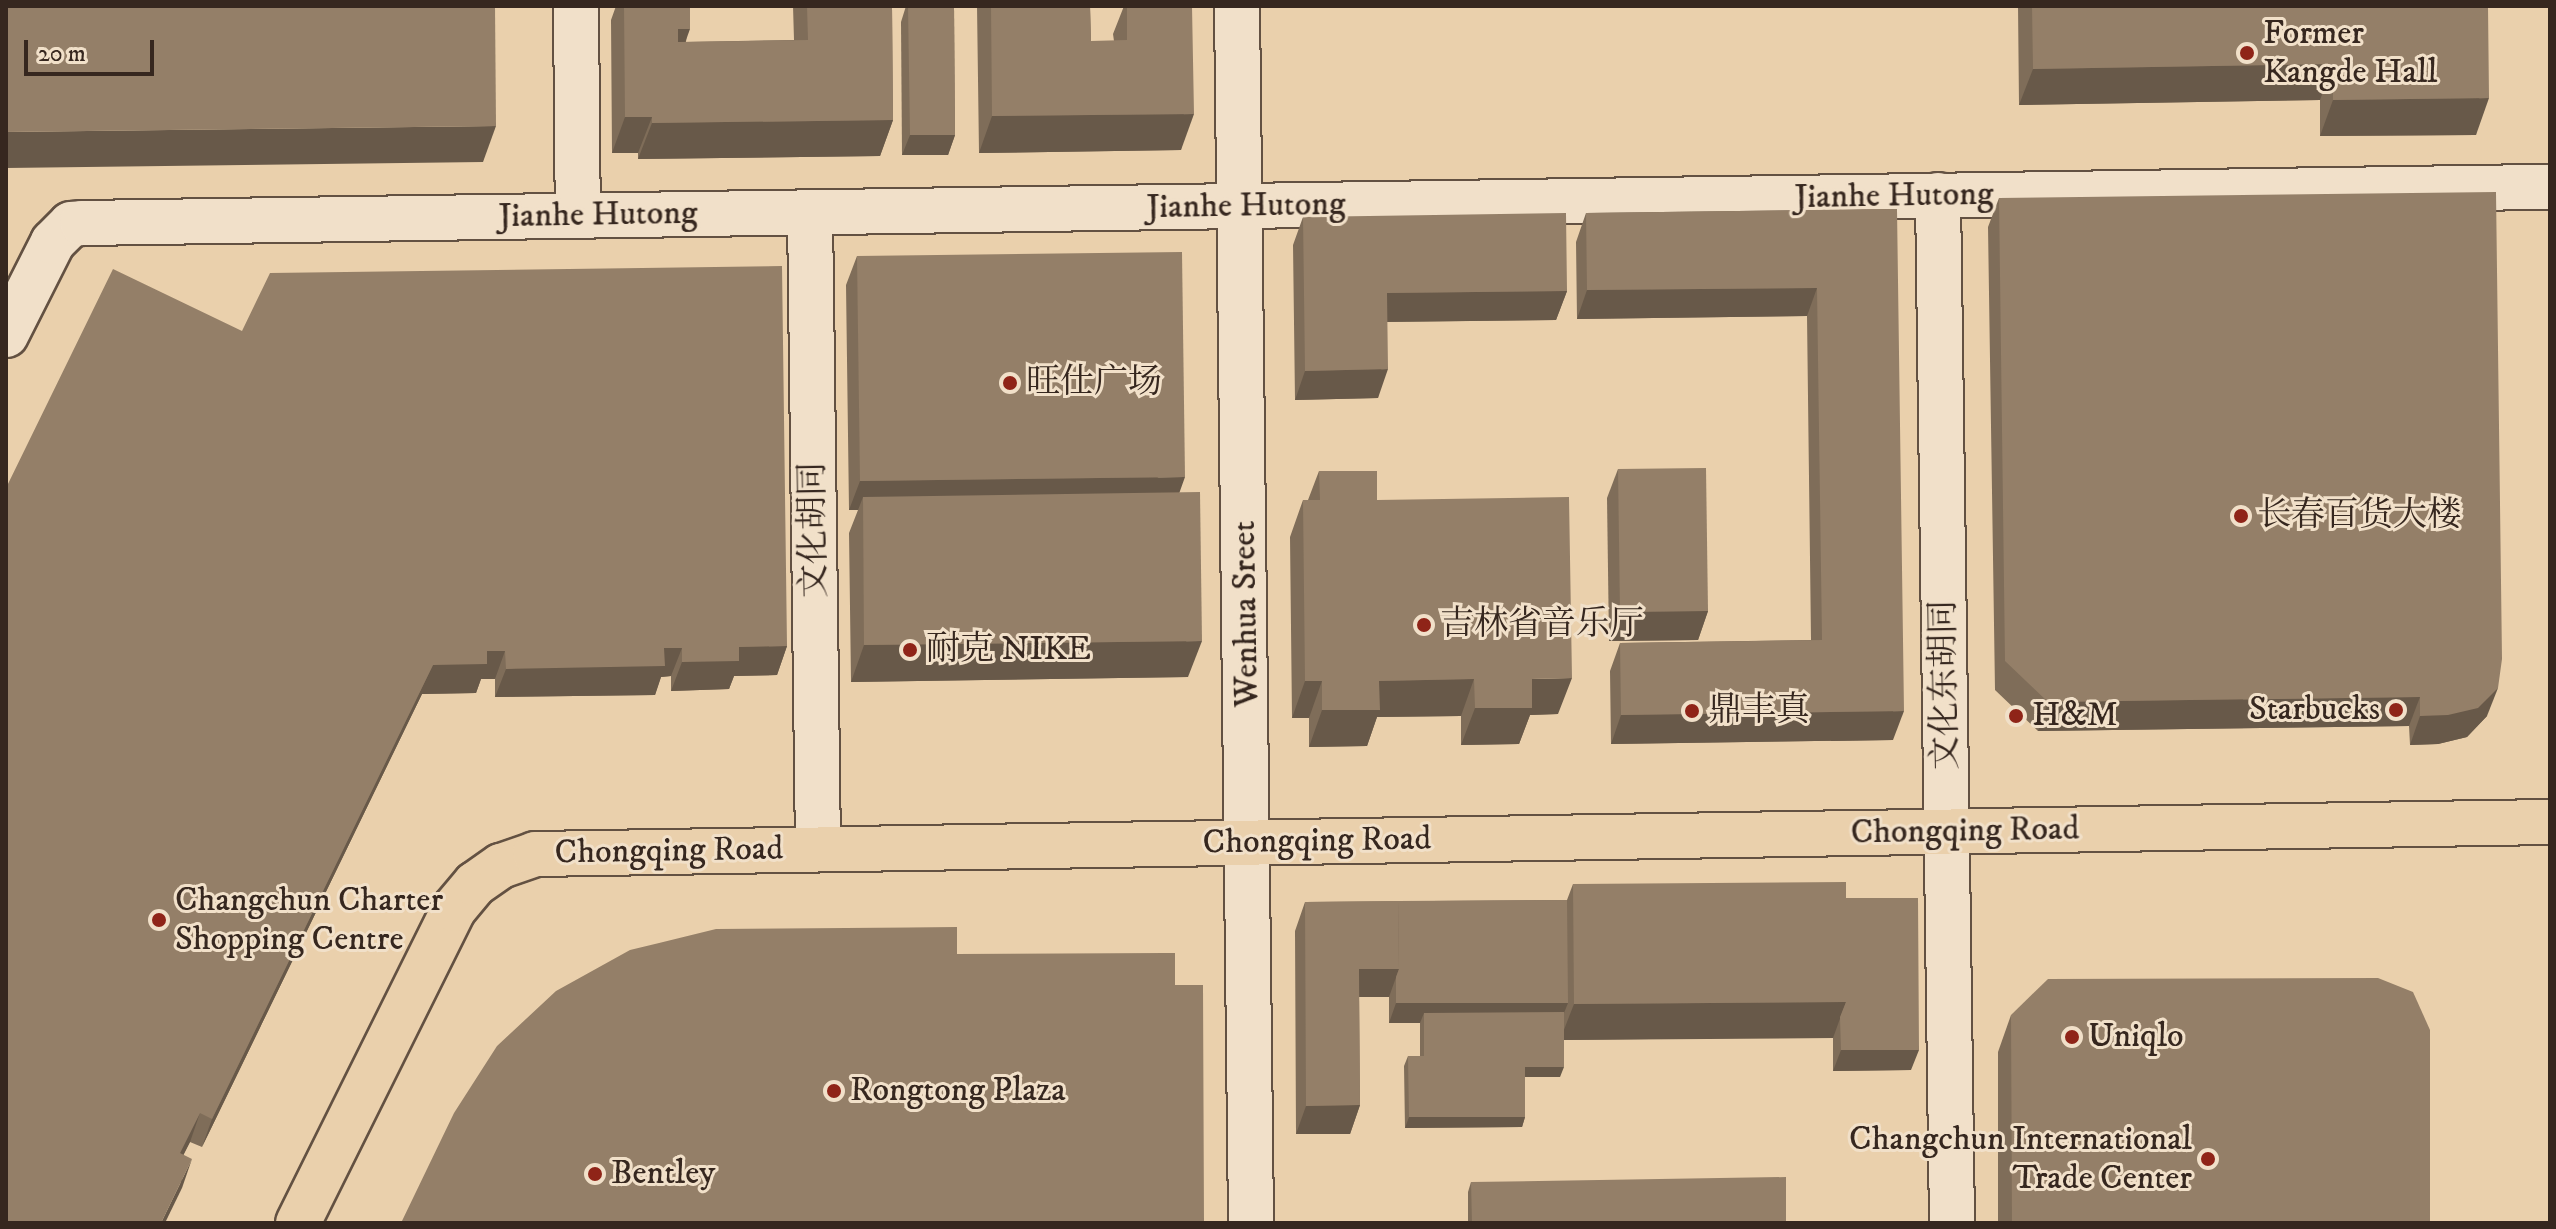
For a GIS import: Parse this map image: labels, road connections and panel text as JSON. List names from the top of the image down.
{
  "streets": {
    "main road": ["Chongqing Road"],
    "street": [
      "Jianhe Hutong",
      "文化胡同",
      "Wenhua Sreet",
      "文化东胡同"
    ]
  },
  "crossings": [
    ["Jianhe Hutong", "文化胡同"],
    ["Jianhe Hutong", "Wenhua Sreet"],
    ["Jianhe Hutong", "文化东胡同"],
    ["文化胡同", "Chongqing Road"],
    ["Wenhua Sreet", "Chongqing Road"],
    ["文化东胡同", "Chongqing Road"]
  ],
  "places": [
    "Former Kangde Hall",
    "旺仕广场",
    "长春百货大楼",
    "吉林省音乐厅",
    "耐克 NIKE",
    "Starbucks",
    "鼎丰真",
    "H&M",
    "Changchun Charter Shopping Centre",
    "Uniqlo",
    "Rongtong Plaza",
    "Changchun International Trade Center",
    "Bentley"
  ],
  "scale_bar": "20 m"
}
